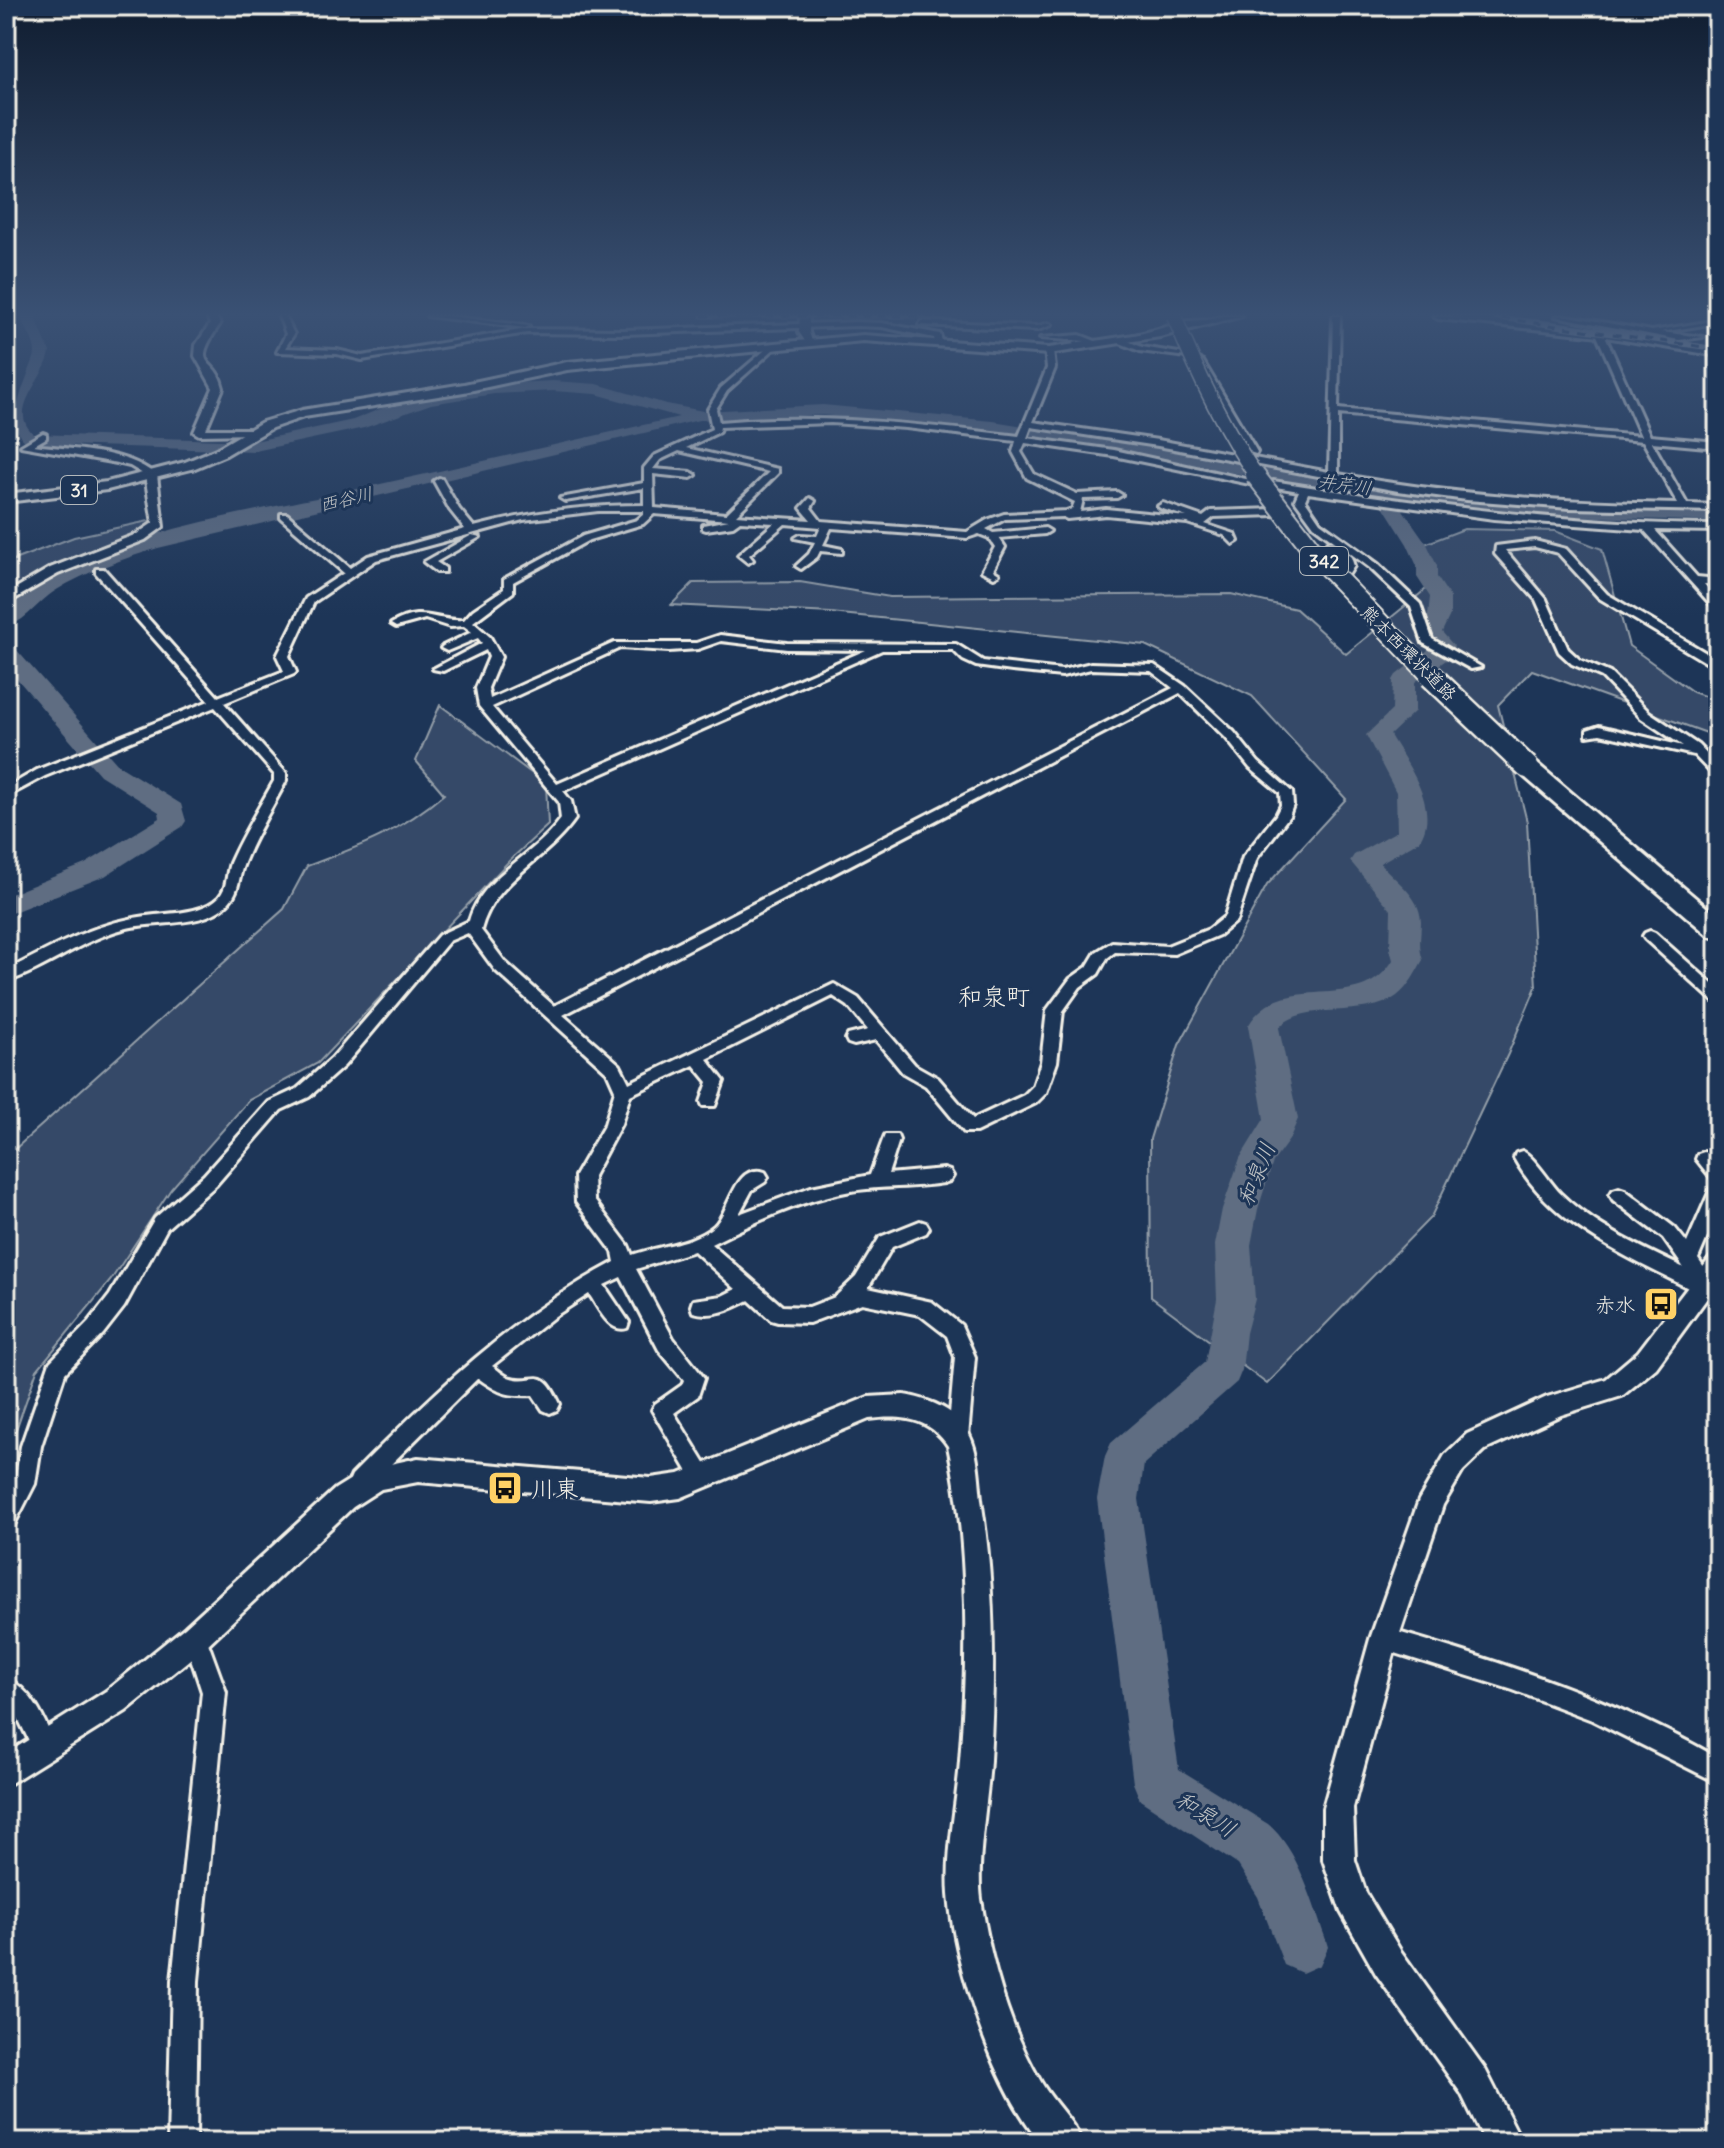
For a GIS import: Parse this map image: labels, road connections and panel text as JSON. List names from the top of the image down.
{
  "streets": {
    "highway": ["342", "熊本西環状道路"],
    "main road": ["31"]
  },
  "districts": ["和泉町"],
  "water": ["井芹川", "西谷川", "和泉川"],
  "places": {
    "bus stop": ["赤水", "川東"]
  }
}
